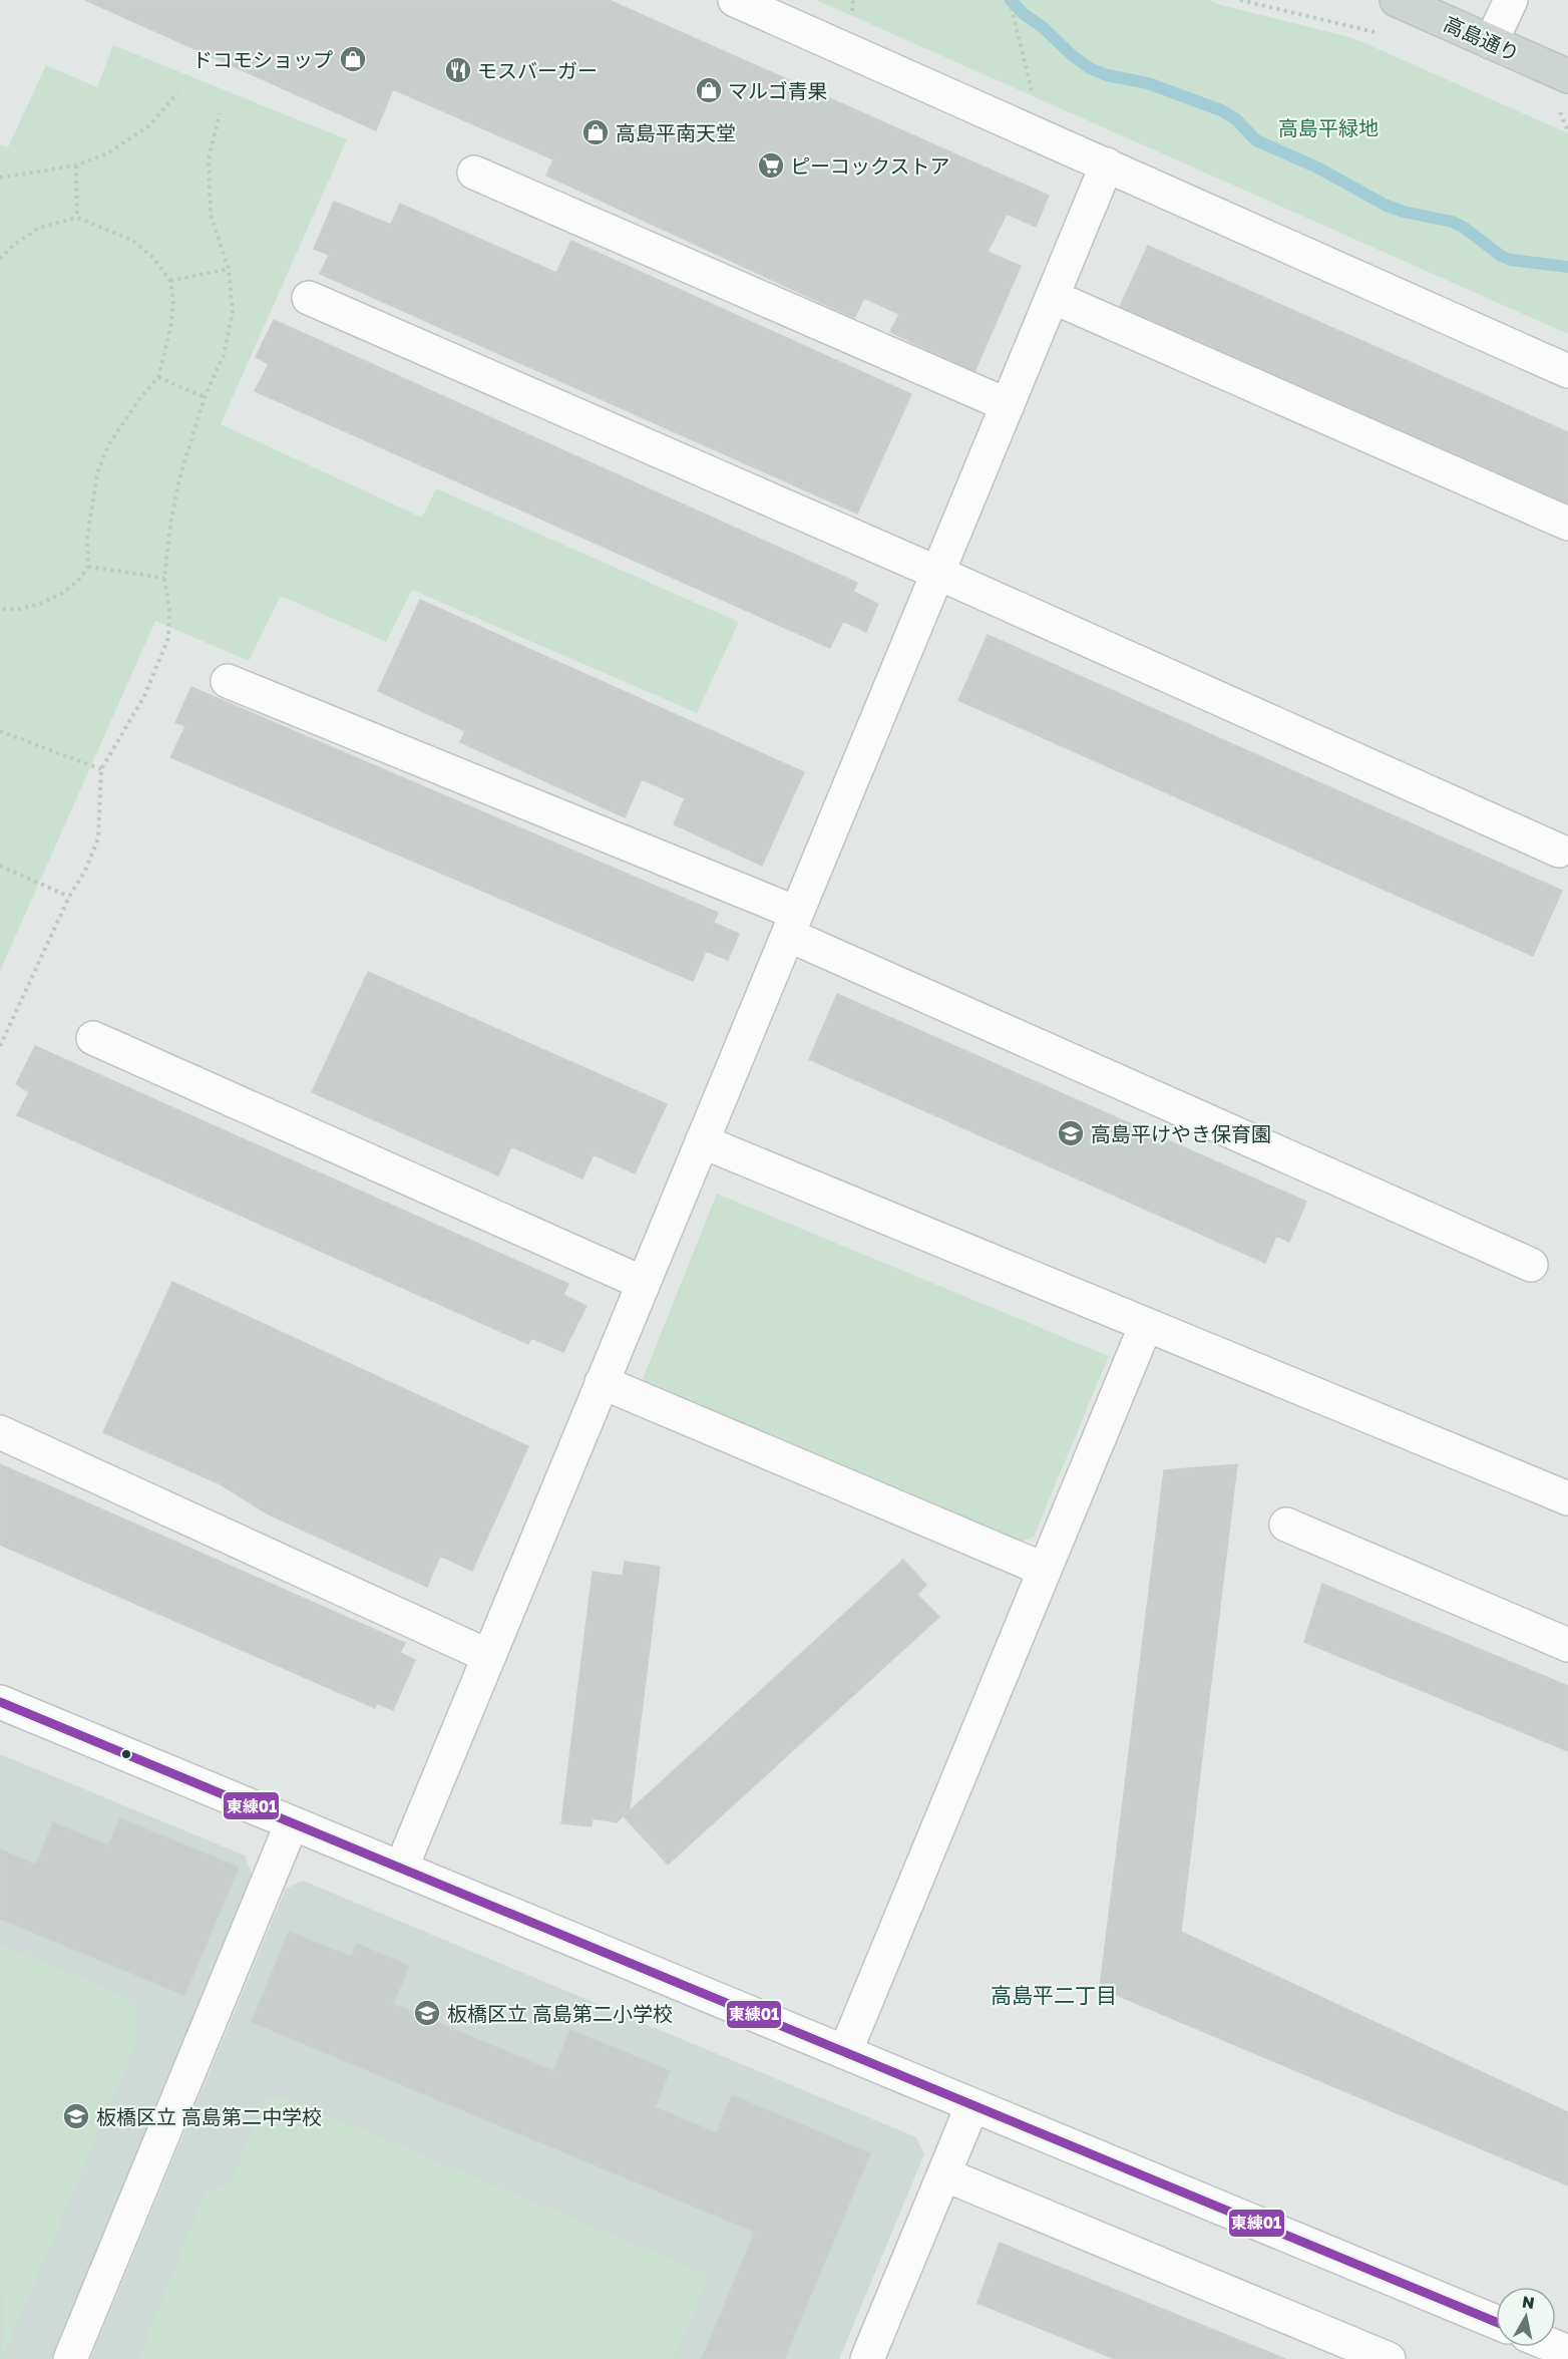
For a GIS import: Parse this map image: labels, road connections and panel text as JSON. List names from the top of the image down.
{
  "streets": {
    "main road": ["高島通り"]
  },
  "districts": ["高島平二丁目"],
  "parks": ["高島平緑地"],
  "places": {
    "shop": ["ドコモショップ", "マルゴ青果", "高島平南天堂"],
    "restaurant": ["モスバーガー"],
    "supermarket": ["ピーコックストア"],
    "school or university": ["高島平けやき保育園", "板橋区立 高島第二小学校", "板橋区立 高島第二中学校"]
  },
  "lines": ["transit line 東練01"],
  "north": "top"
}
